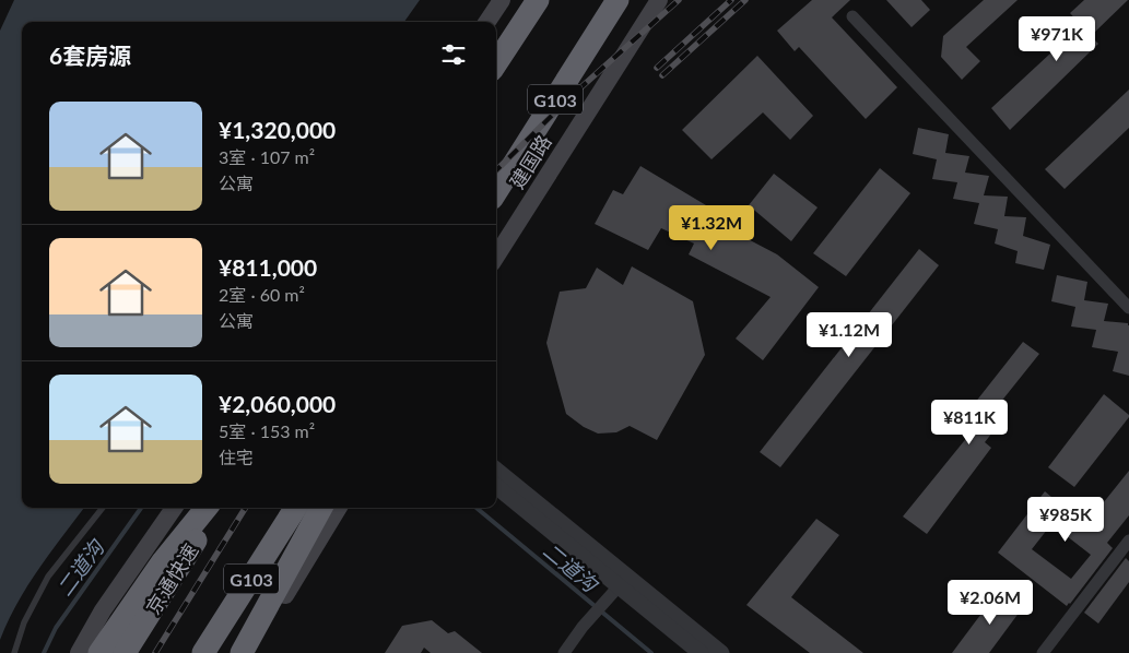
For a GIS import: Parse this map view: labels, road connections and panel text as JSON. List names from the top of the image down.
{
  "streets": {
    "highway": ["G103", "京通快速"],
    "main road": ["建国路"]
  },
  "water": ["二道沟"],
  "page": {
    "price": [
      "¥971K",
      "¥1.32M",
      "¥1.12M",
      "¥811K",
      "¥985K",
      "¥2.06M"
    ],
    "heading": "6套房源",
    "list": [
      {
        "name": "¥1,320,000",
        "note": "3室 · 107 m² · 公寓"
      },
      {
        "name": "¥811,000",
        "note": "2室 · 60 m² · 公寓"
      },
      {
        "name": "¥2,060,000",
        "note": "5室 · 153 m² · 住宅"
      }
    ]
  }
}
